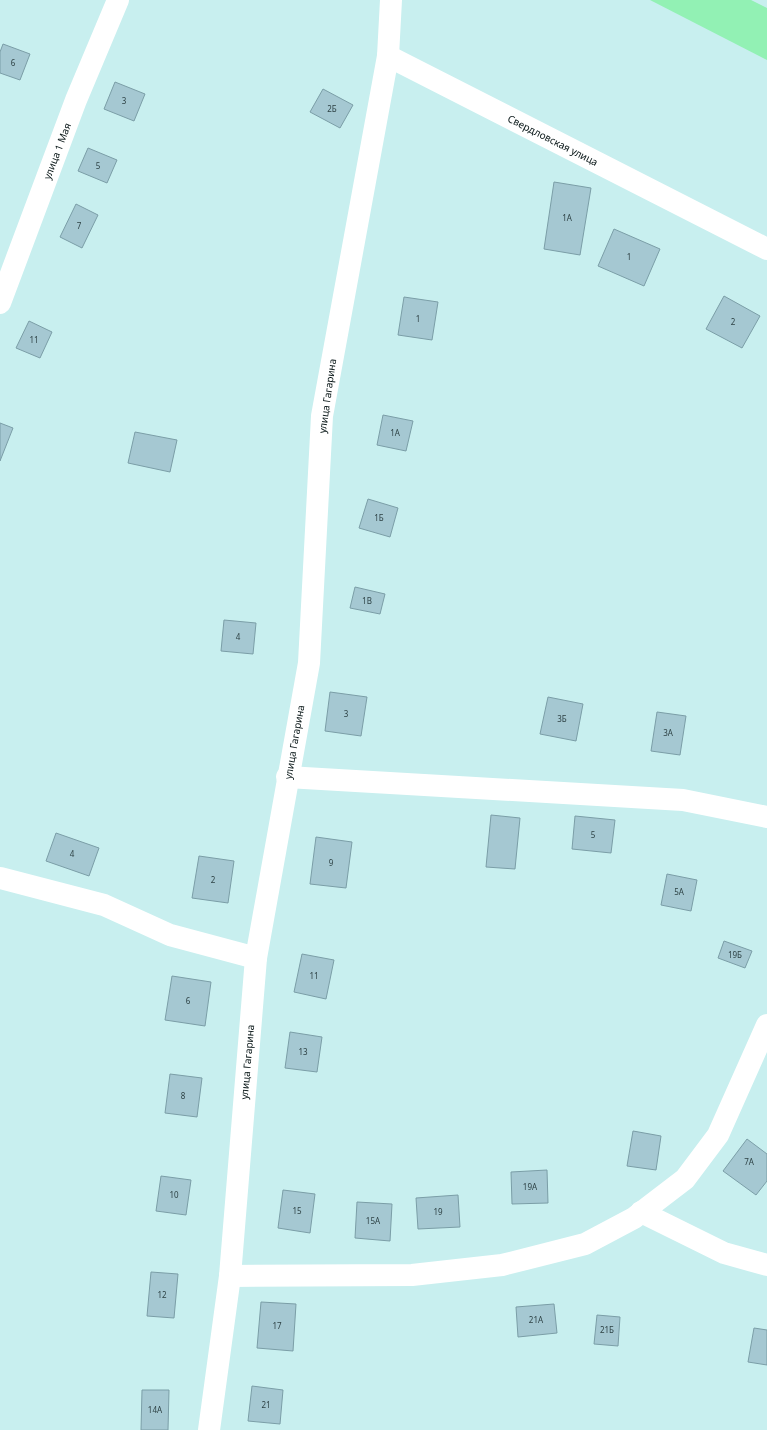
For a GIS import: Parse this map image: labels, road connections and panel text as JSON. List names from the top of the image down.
{
  "streets": {
    "street": ["Свердловская улица", "улица 1 Мая", "улица Гагарина"]
  },
  "crossings": [
    ["Свердловская улица", "улица Гагарина"]
  ],
  "house_numbers": [
    "6",
    "3",
    "2Б",
    "5",
    "1А",
    "7",
    "1",
    "1",
    "2",
    "11",
    "1А",
    "1Б",
    "1В",
    "4",
    "3",
    "3Б",
    "3А",
    "5",
    "4",
    "9",
    "2",
    "5А",
    "19Б",
    "11",
    "6",
    "13",
    "8",
    "7А",
    "19А",
    "10",
    "15",
    "19",
    "15А",
    "12",
    "21А",
    "17",
    "21Б",
    "21",
    "14А"
  ]
}
